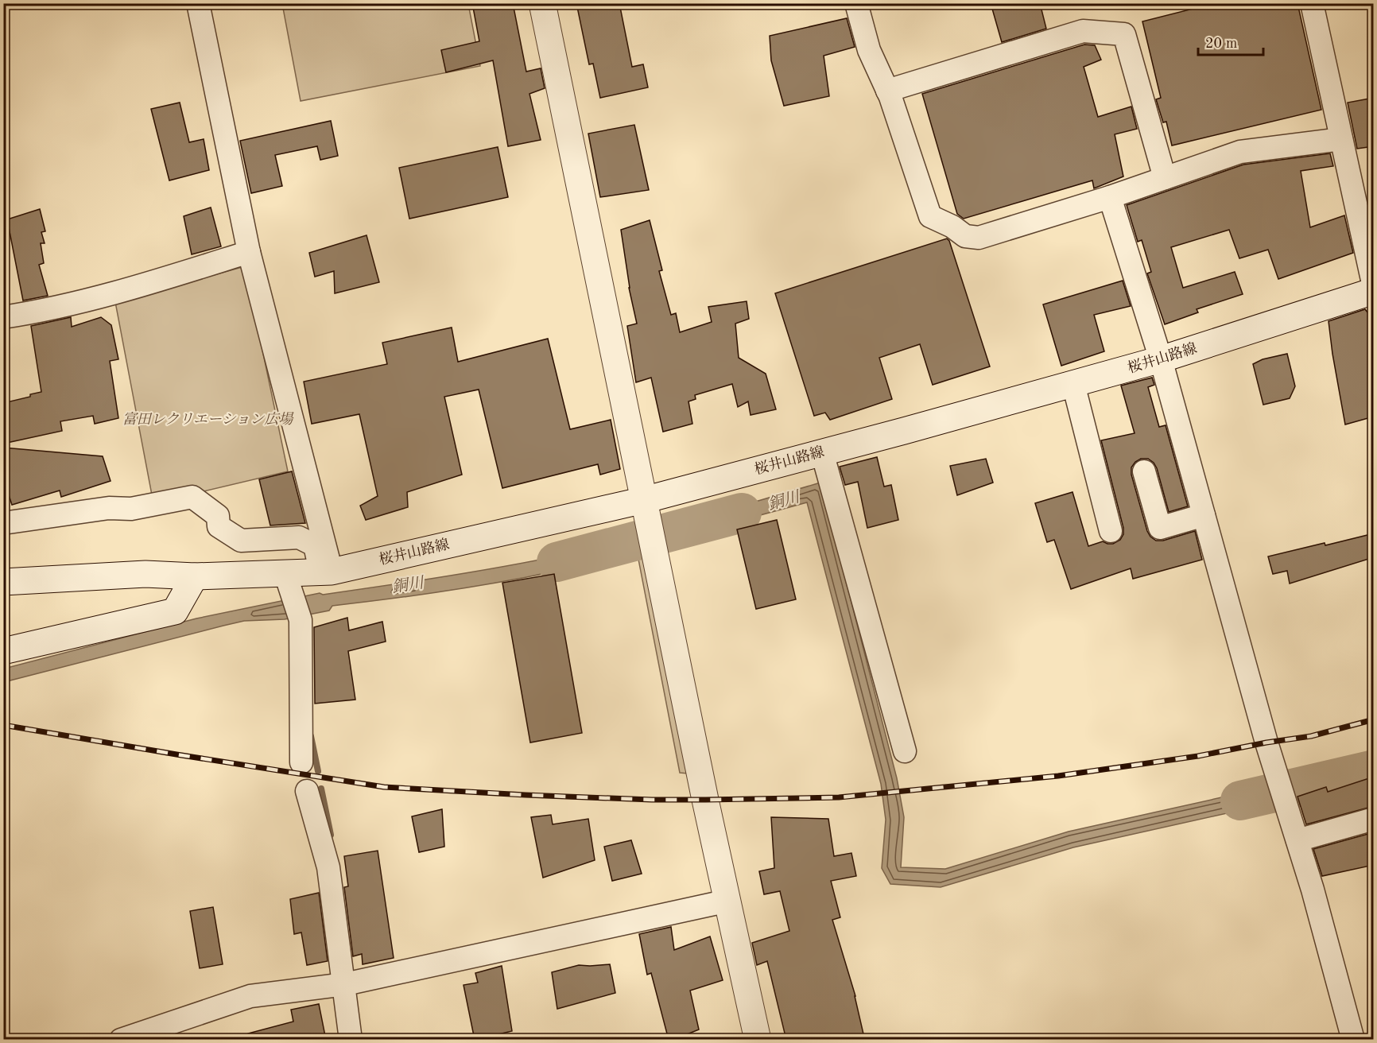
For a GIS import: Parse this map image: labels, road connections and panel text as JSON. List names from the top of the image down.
{
  "streets": {
    "main road": ["桜井山路線"]
  },
  "water": ["銅川"],
  "parks": ["富田レクリエーション広場"],
  "scale_bar": "20 m"
}
